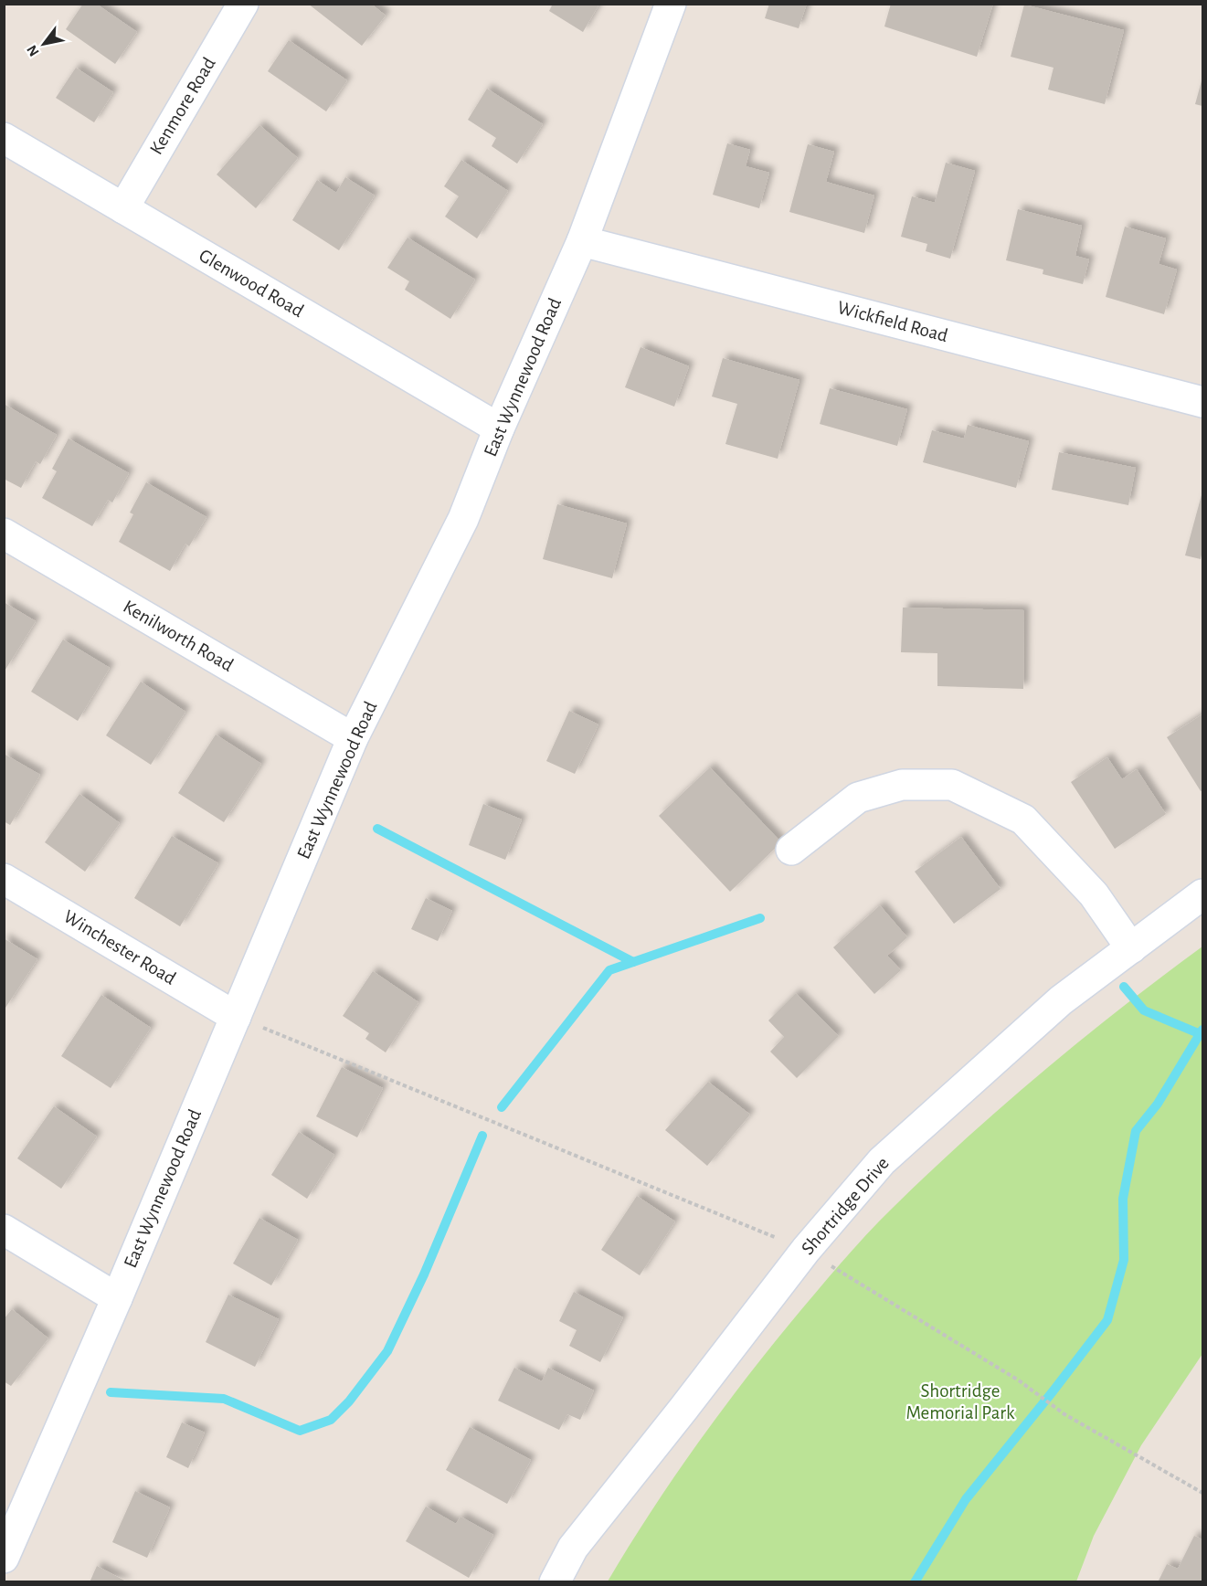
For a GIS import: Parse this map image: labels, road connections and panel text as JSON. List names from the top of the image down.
{
  "streets": {
    "street": [
      "Kenmore Road",
      "Glenwood Road",
      "Wickfield Road",
      "East Wynnewood Road",
      "Kenilworth Road",
      "Winchester Road",
      "Shortridge Drive"
    ]
  },
  "crossings": [
    ["Kenmore Road", "Glenwood Road"],
    ["Glenwood Road", "East Wynnewood Road"],
    ["Wickfield Road", "East Wynnewood Road"],
    ["East Wynnewood Road", "Kenilworth Road"],
    ["East Wynnewood Road", "Winchester Road"]
  ],
  "parks": ["Shortridge Memorial Park"],
  "north": "bottom left"
}
